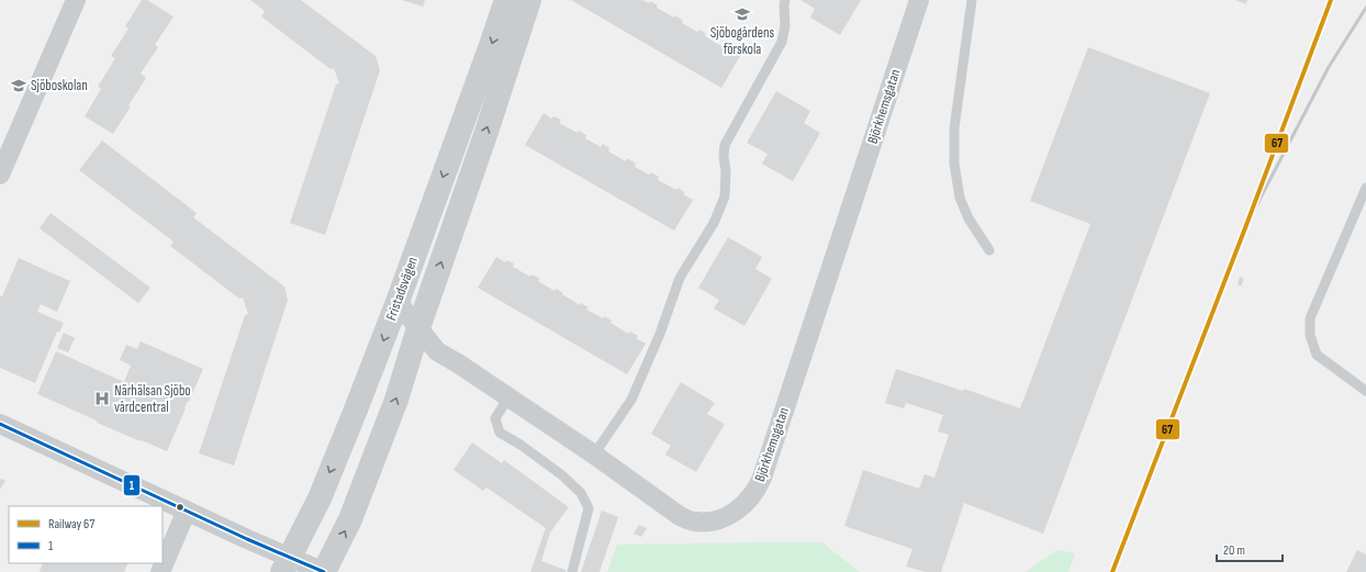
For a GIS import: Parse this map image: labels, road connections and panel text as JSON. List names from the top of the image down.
{
  "streets": {
    "street": ["Björkhemsgatan", "Fristadsvägen"]
  },
  "crossings": [
    ["Björkhemsgatan", "Fristadsvägen"]
  ],
  "places": {
    "school or university": ["Sjöbogårdens förskola", "Sjöboskolan"],
    "hospital": ["Närhälsan Sjöbo vårdcentral"]
  },
  "lines": ["rail line 67", "transit line 1"],
  "legend": ["Railway 67", "1"],
  "scale_bar": "20 m"
}
